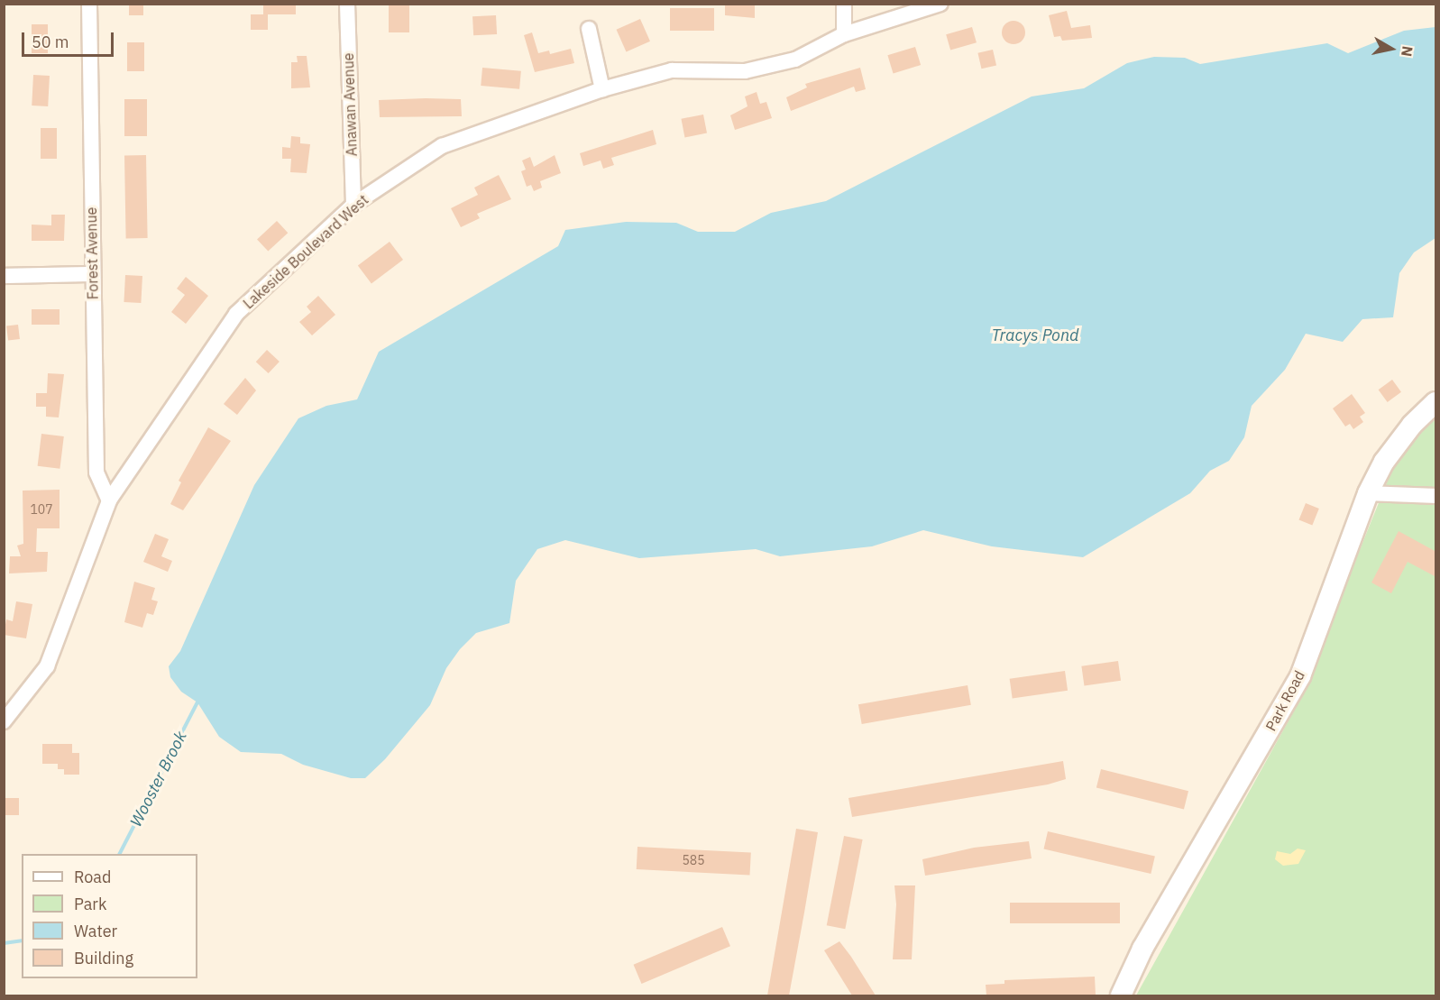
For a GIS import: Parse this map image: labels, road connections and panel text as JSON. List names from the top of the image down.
{
  "streets": {
    "main road": ["Park Road"],
    "street": ["Anawan Avenue", "Lakeside Boulevard West", "Forest Avenue"]
  },
  "crossings": [
    ["Anawan Avenue", "Lakeside Boulevard West"],
    ["Lakeside Boulevard West", "Forest Avenue"]
  ],
  "water": ["Tracys Pond", "Wooster Brook"],
  "house_numbers": ["107", "585"],
  "legend": [
    "Road",
    "Park",
    "Water",
    "Building"
  ],
  "scale_bar": "50 m",
  "north": "right"
}
